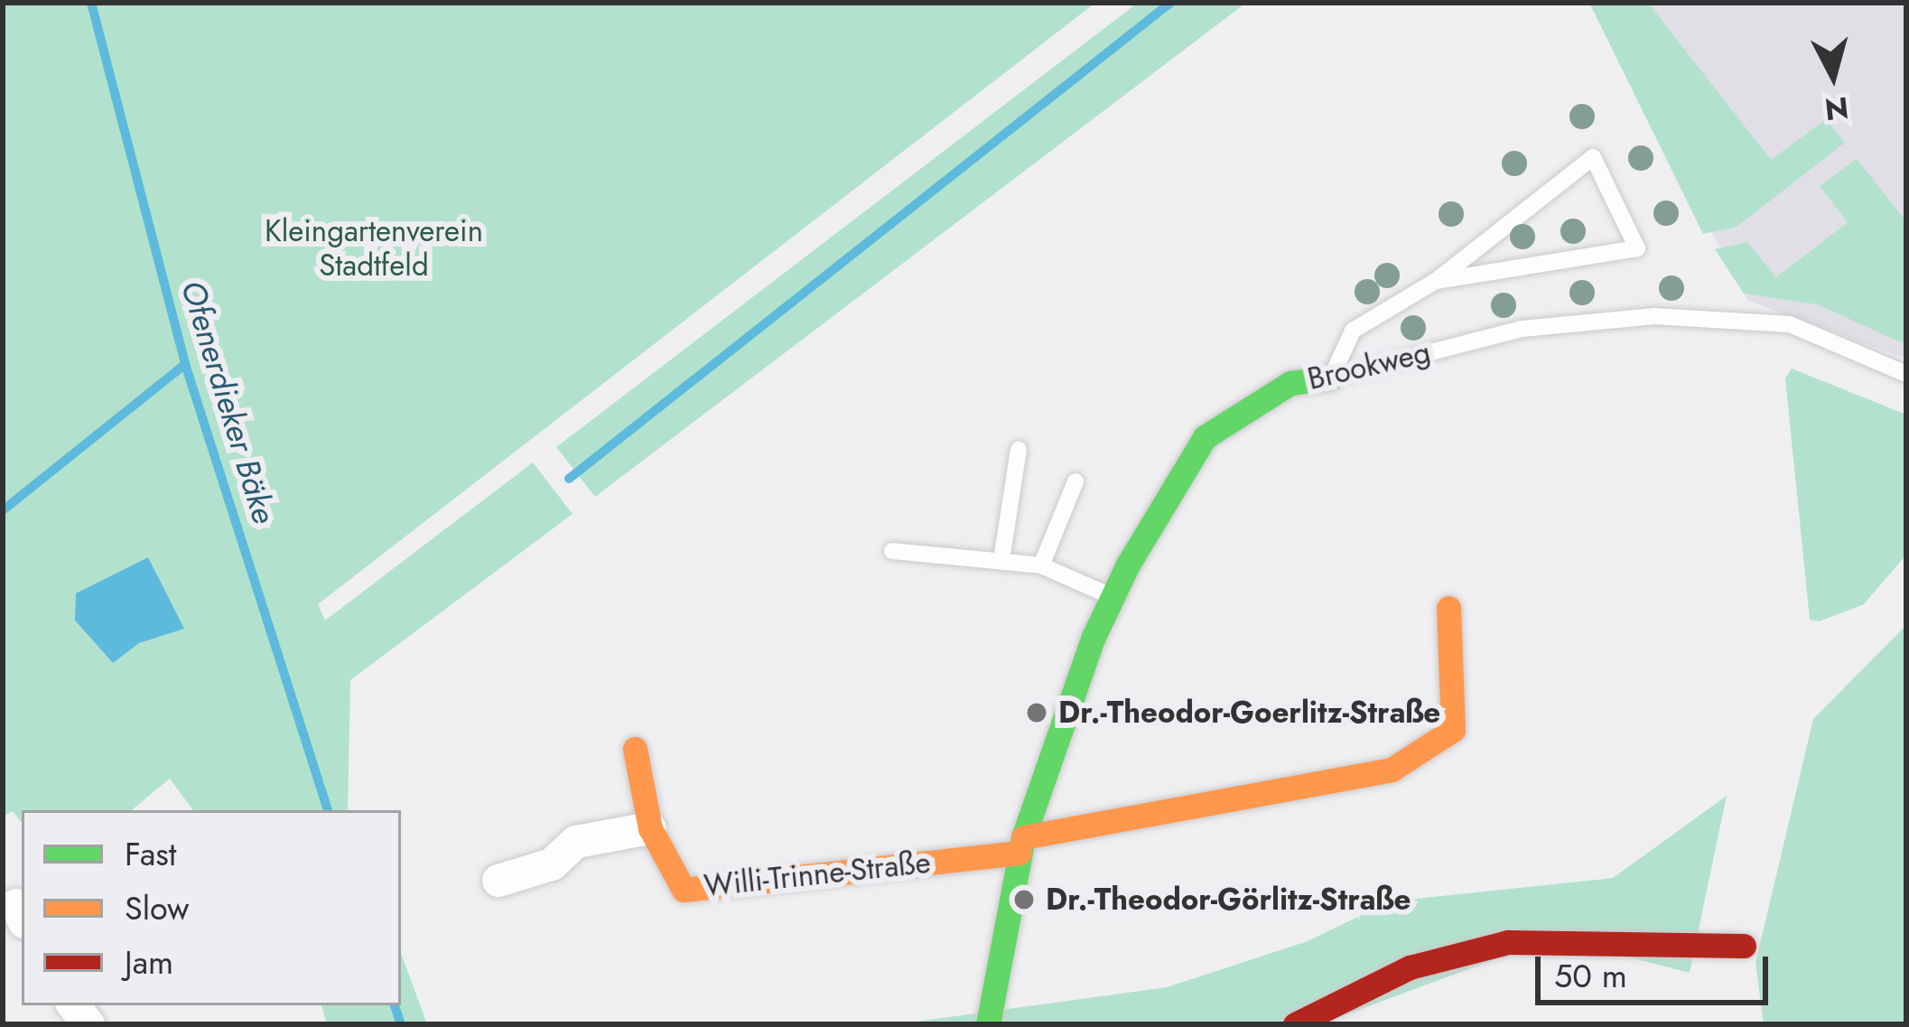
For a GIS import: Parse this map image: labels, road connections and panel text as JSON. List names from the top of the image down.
{
  "streets": {
    "street": ["Brookweg", "Willi-Trinne-Straße"]
  },
  "crossings": [
    ["Brookweg", "Willi-Trinne-Straße"]
  ],
  "water": ["Ofenerdieker Bäke"],
  "parks": ["Kleingartenverein Stadtfeld"],
  "places": ["Dr.-Theodor-Goerlitz-Straße", "Dr.-Theodor-Görlitz-Straße"],
  "legend": ["Fast", "Slow", "Jam"],
  "scale_bar": "50 m",
  "north": "bottom"
}
